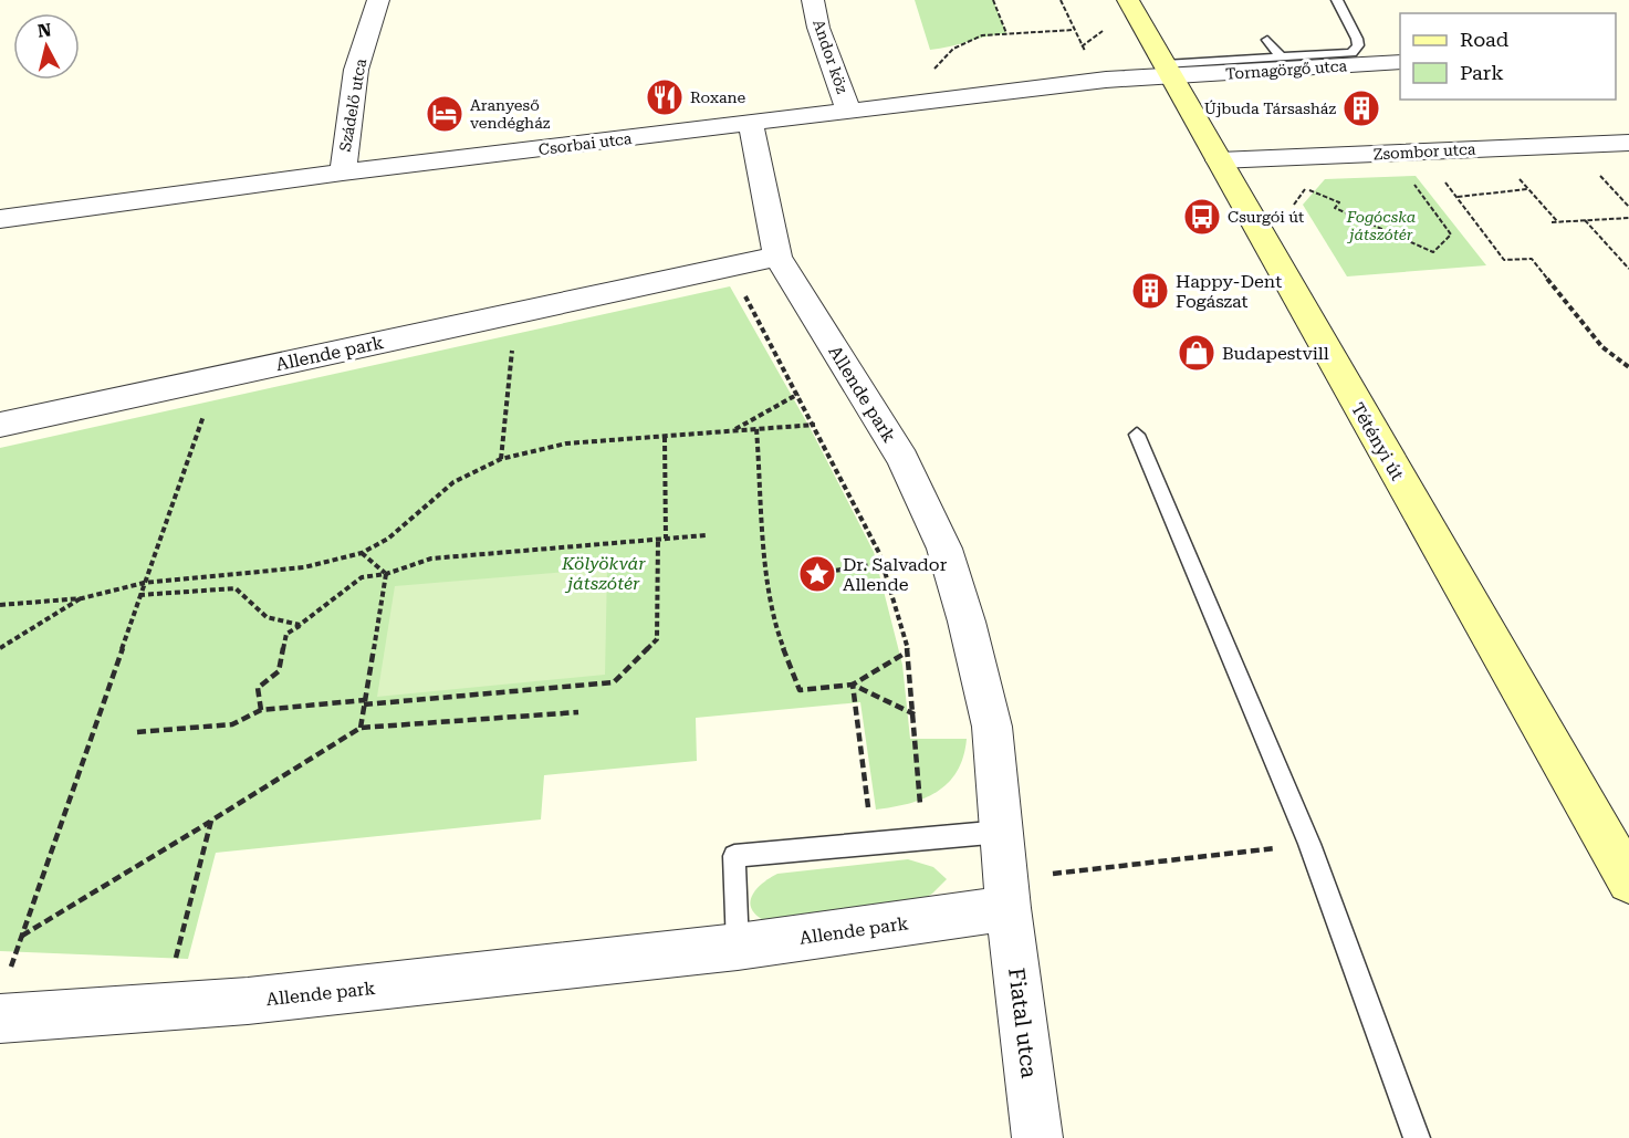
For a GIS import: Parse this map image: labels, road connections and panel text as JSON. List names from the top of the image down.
{
  "streets": {
    "street": [
      "Andor köz",
      "Tornagörgő utca",
      "Szádelő utca",
      "Csorbai utca",
      "Zsombor utca",
      "Allende park",
      "Tétényi út",
      "Fiatal utca"
    ]
  },
  "crossings": [
    ["Andor köz", "Csorbai utca"],
    ["Tornagörgő utca", "Csorbai utca"],
    ["Tornagörgő utca", "Tétényi út"],
    ["Szádelő utca", "Csorbai utca"],
    ["Csorbai utca", "Allende park"],
    ["Csorbai utca", "Tétényi út"],
    ["Zsombor utca", "Tétényi út"],
    ["Allende park", "Fiatal utca"]
  ],
  "parks": ["Fogócska játszótér", "Kölyökvár játszótér"],
  "places": {
    "restaurant": ["Roxane"],
    "building": ["Újbuda Társasház", "Happy-Dent Fogászat"],
    "hotel": ["Aranyeső vendégház"],
    "bus stop": ["Csurgói út"],
    "shop": ["Budapestvill"],
    "place": ["Dr. Salvador Allende"]
  },
  "legend": ["Road", "Park"],
  "north": "top"
}
